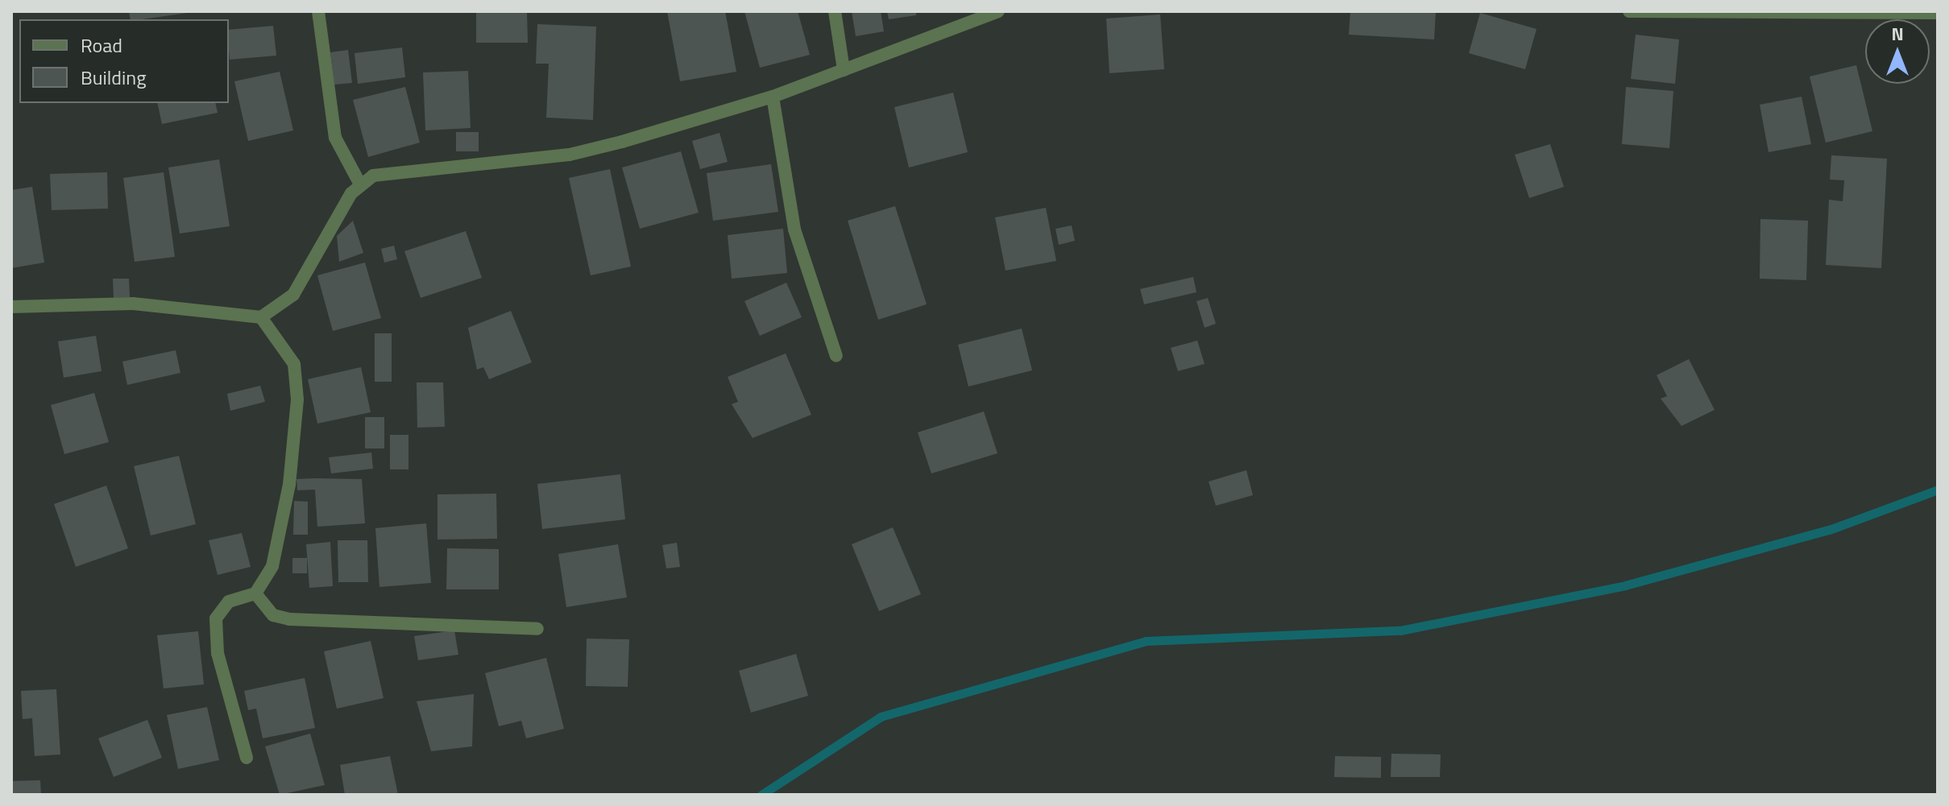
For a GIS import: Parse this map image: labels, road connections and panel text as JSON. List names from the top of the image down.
{
  "legend": ["Road", "Building"],
  "north": "top"
}
